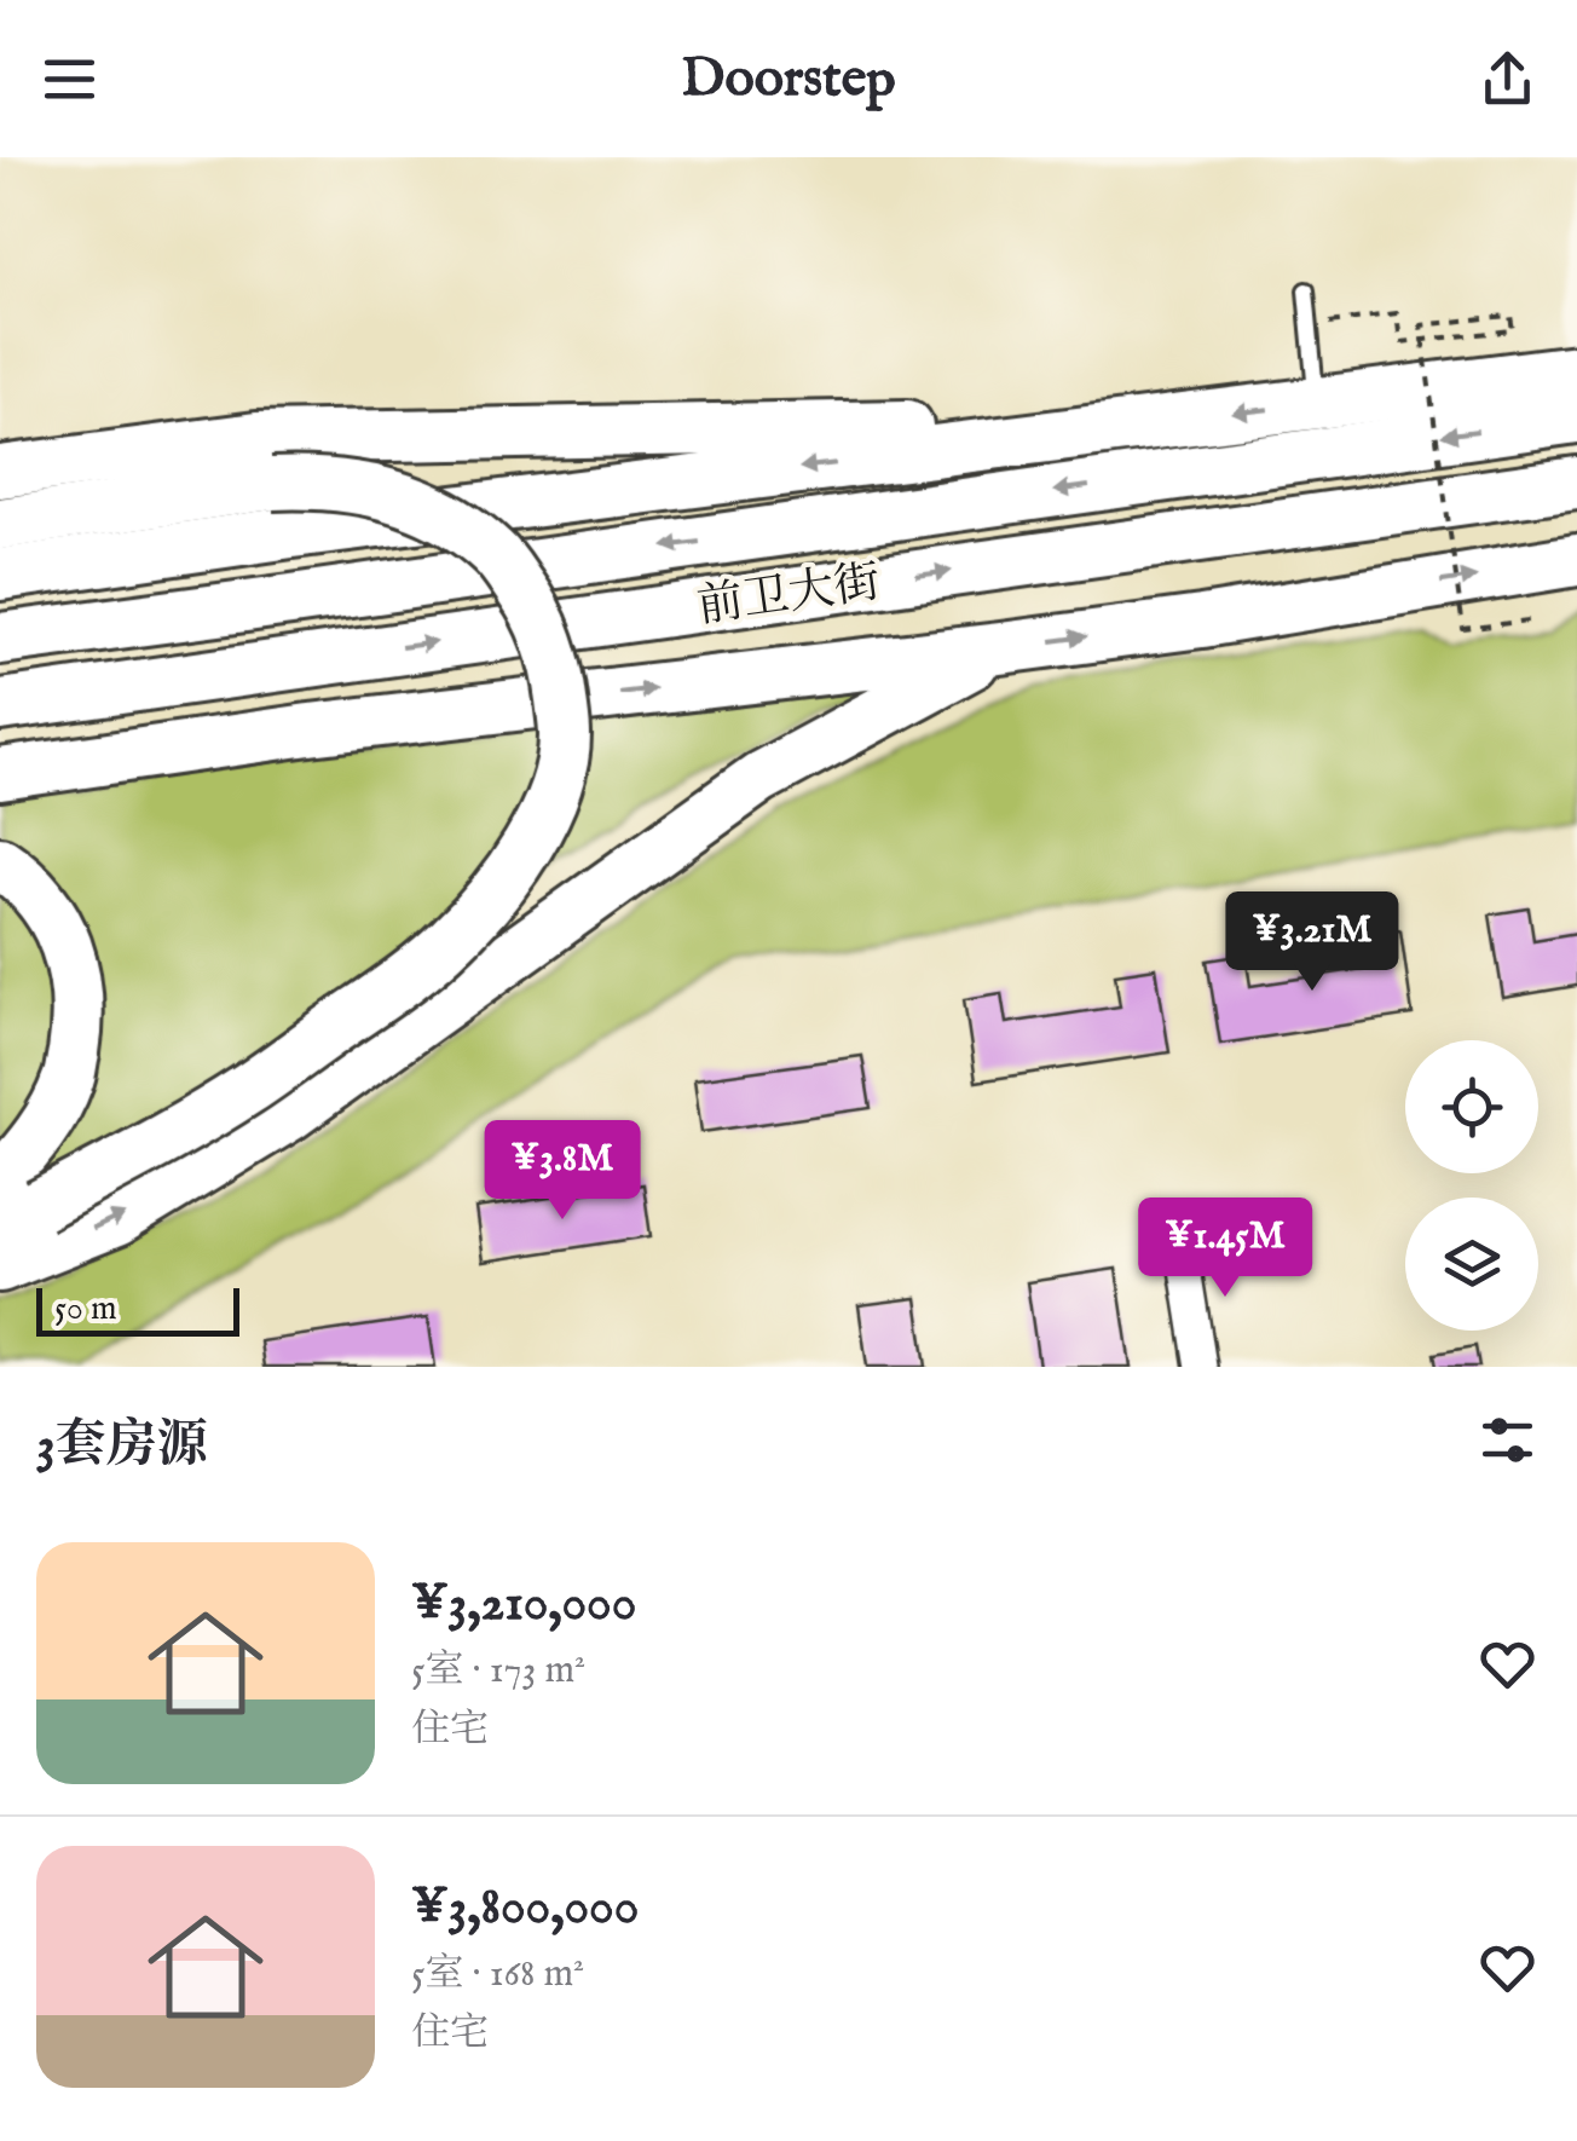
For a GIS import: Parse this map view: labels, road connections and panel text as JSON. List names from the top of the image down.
{
  "streets": {
    "highway": ["前卫大街"]
  },
  "scale_bar": "50 m",
  "page": {
    "header": "Doorstep",
    "price": ["¥3.21M", "¥3.8M", "¥1.45M"],
    "scale": "50 m",
    "heading": "3套房源",
    "list": [
      {
        "name": "¥3,210,000",
        "note": "5室 · 173 m² · 住宅"
      },
      {
        "name": "¥3,800,000",
        "note": "5室 · 168 m² · 住宅"
      }
    ]
  }
}
